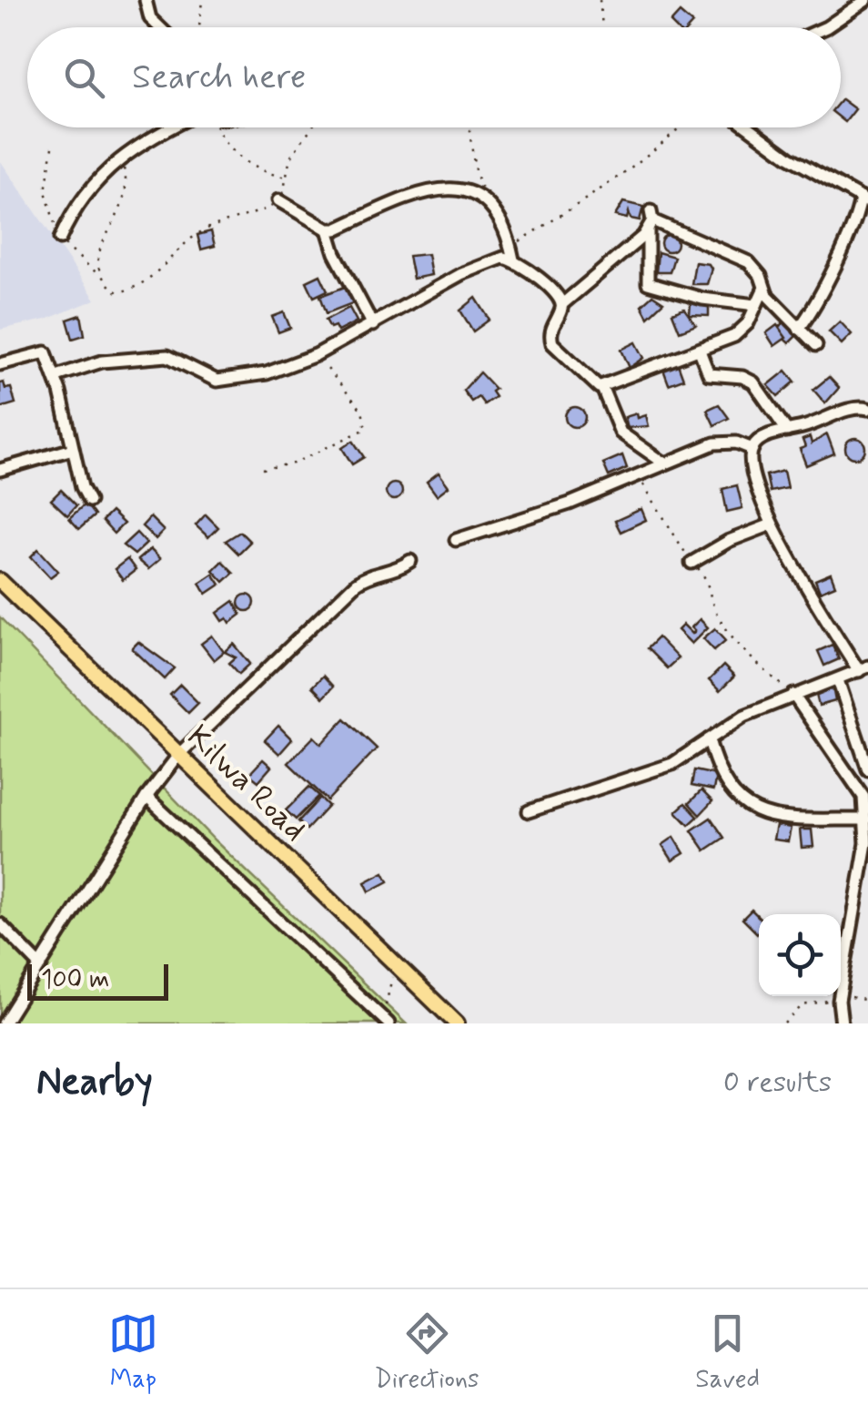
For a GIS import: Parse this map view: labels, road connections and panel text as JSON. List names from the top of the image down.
{
  "streets": {
    "highway": ["Kilwa Road"]
  },
  "scale_bar": "100 m",
  "page": {
    "search": "Search here",
    "scale": "100 m",
    "heading": ["Nearby", "0 results"],
    "nav": ["Map", "Directions", "Saved"]
  }
}
